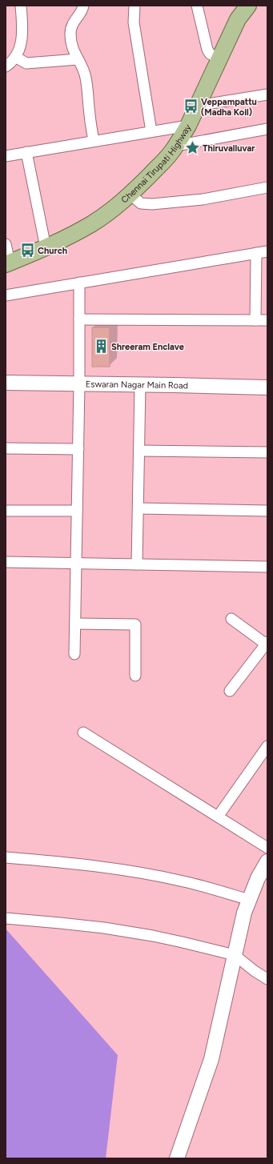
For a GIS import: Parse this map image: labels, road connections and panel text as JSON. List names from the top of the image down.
{
  "streets": {
    "main road": ["Chennai Tirupati Highway"],
    "street": ["Eswaran Nagar Main Road"]
  },
  "places": {
    "bus stop": ["Veppampattu (Madha Koil)", "Church"],
    "place": ["Thiruvalluvar"],
    "building": ["Shreeram Enclave"]
  }
}
